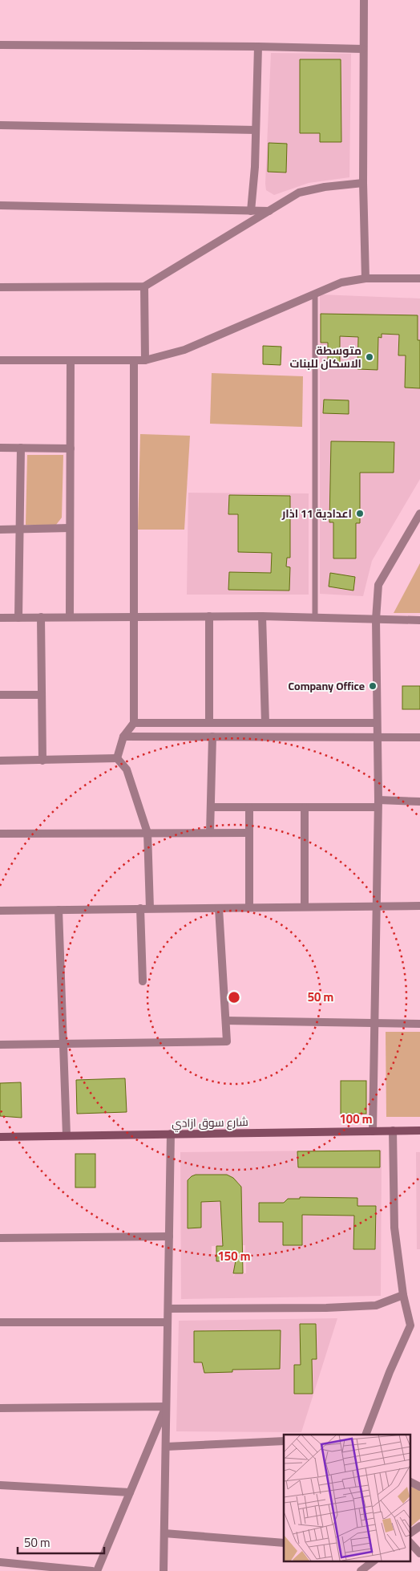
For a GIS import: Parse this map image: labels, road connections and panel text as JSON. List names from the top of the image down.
{
  "streets": {
    "street": ["شارع سوق ازادي"]
  },
  "places": ["متوسطة الاسكان للبنات", "اعدادية 11 اذار", "Company Office"],
  "scale_bar": "50 m",
  "rings": ["50 m", "100 m", "150 m"]
}
